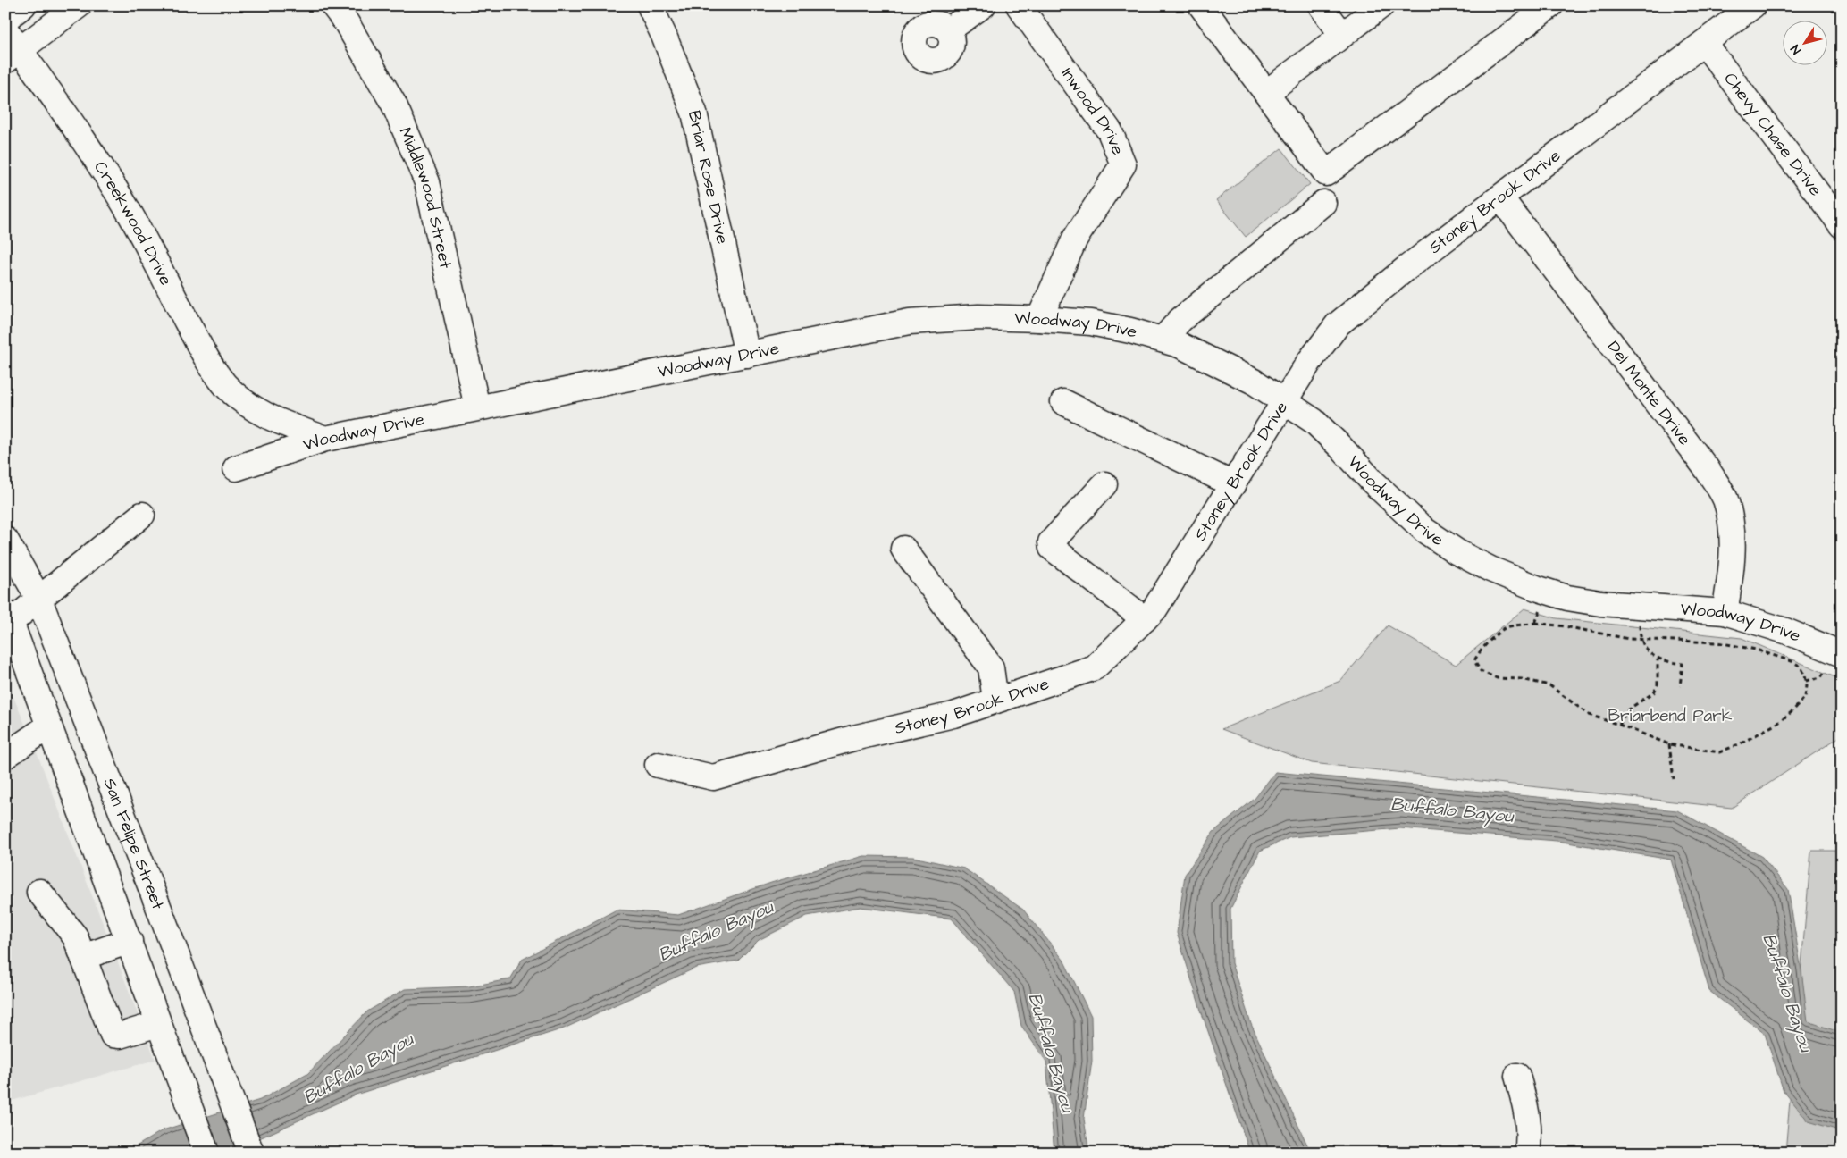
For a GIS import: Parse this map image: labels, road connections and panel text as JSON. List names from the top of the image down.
{
  "streets": {
    "street": [
      "Inwood Drive",
      "Chevy Chase Drive",
      "Briar Rose Drive",
      "Middlewood Street",
      "Stoney Brook Drive",
      "Creekwood Drive",
      "Woodway Drive",
      "Del Monte Drive",
      "San Felipe Street"
    ]
  },
  "crossings": [
    ["Inwood Drive", "Woodway Drive"],
    ["Chevy Chase Drive", "Stoney Brook Drive"],
    ["Briar Rose Drive", "Woodway Drive"],
    ["Middlewood Street", "Woodway Drive"],
    ["Stoney Brook Drive", "Woodway Drive"],
    ["Stoney Brook Drive", "Del Monte Drive"],
    ["Creekwood Drive", "Woodway Drive"],
    ["Woodway Drive", "Del Monte Drive"]
  ],
  "water": ["Buffalo Bayou"],
  "parks": ["Briarbend Park"],
  "north": "bottom left"
}
